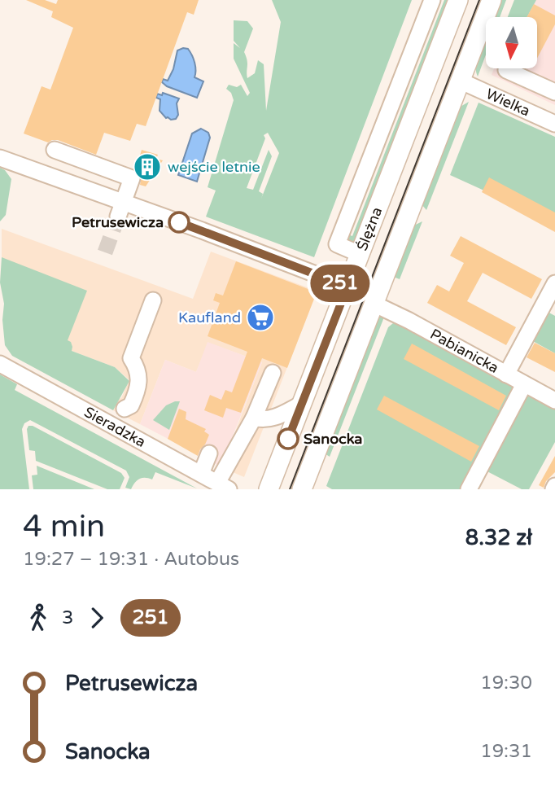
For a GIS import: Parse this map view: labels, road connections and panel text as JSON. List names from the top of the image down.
{
  "streets": {
    "main road": ["Ślężna"],
    "street": ["Wielka", "Pabianicka", "Sieradzka"]
  },
  "places": {
    "building": ["wejście letnie"],
    "other": ["Petrusewicza", "Sanocka"],
    "supermarket": ["Kaufland"]
  },
  "lines": ["bus line 251"],
  "north": "bottom",
  "page": {
    "on_map": "251",
    "heading": ["4 min", "19:27 – 19:31 · Autobus", "8.32 zł"],
    "legs": ["3", "251"],
    "list": [
      {
        "name": "Petrusewicza",
        "value": "19:30"
      },
      {
        "name": "Sanocka",
        "value": "19:31"
      }
    ]
  }
}
